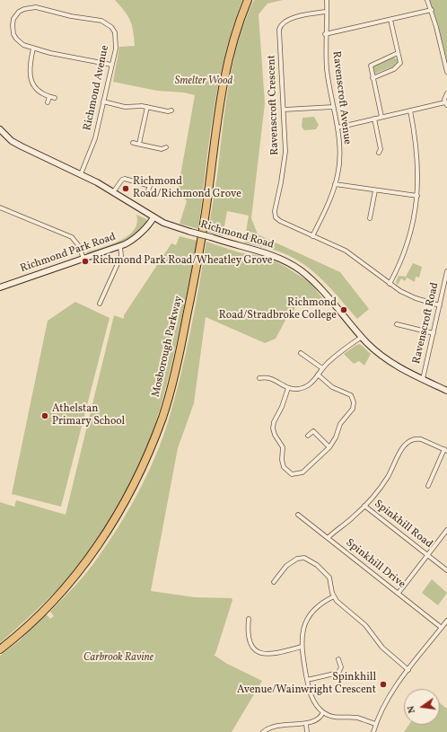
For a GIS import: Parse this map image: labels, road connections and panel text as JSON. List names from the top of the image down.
{
  "streets": {
    "highway": ["Mosborough Parkway"],
    "main road": ["Richmond Road", "Richmond Park Road"],
    "street": [
      "Richmond Avenue",
      "Ravenscroft Avenue",
      "Ravenscroft Crescent",
      "Ravenscroft Road",
      "Spinkhill Road",
      "Spinkhill Drive"
    ]
  },
  "crossings": [
    ["Richmond Avenue", "Richmond Road"],
    ["Ravenscroft Avenue", "Ravenscroft Crescent"],
    ["Ravenscroft Crescent", "Ravenscroft Road"],
    ["Richmond Road", "Richmond Park Road"],
    ["Richmond Road", "Ravenscroft Road"]
  ],
  "parks": ["Smelter Wood", "Carbrook Ravine"],
  "places": [
    "Richmond Road/Richmond Grove",
    "Richmond Park Road/Wheatley Grove",
    "Richmond Road/Stradbroke College",
    "Athelstan Primary School",
    "Spinkhill Avenue/Wainwright Crescent"
  ],
  "north": "left"
}
